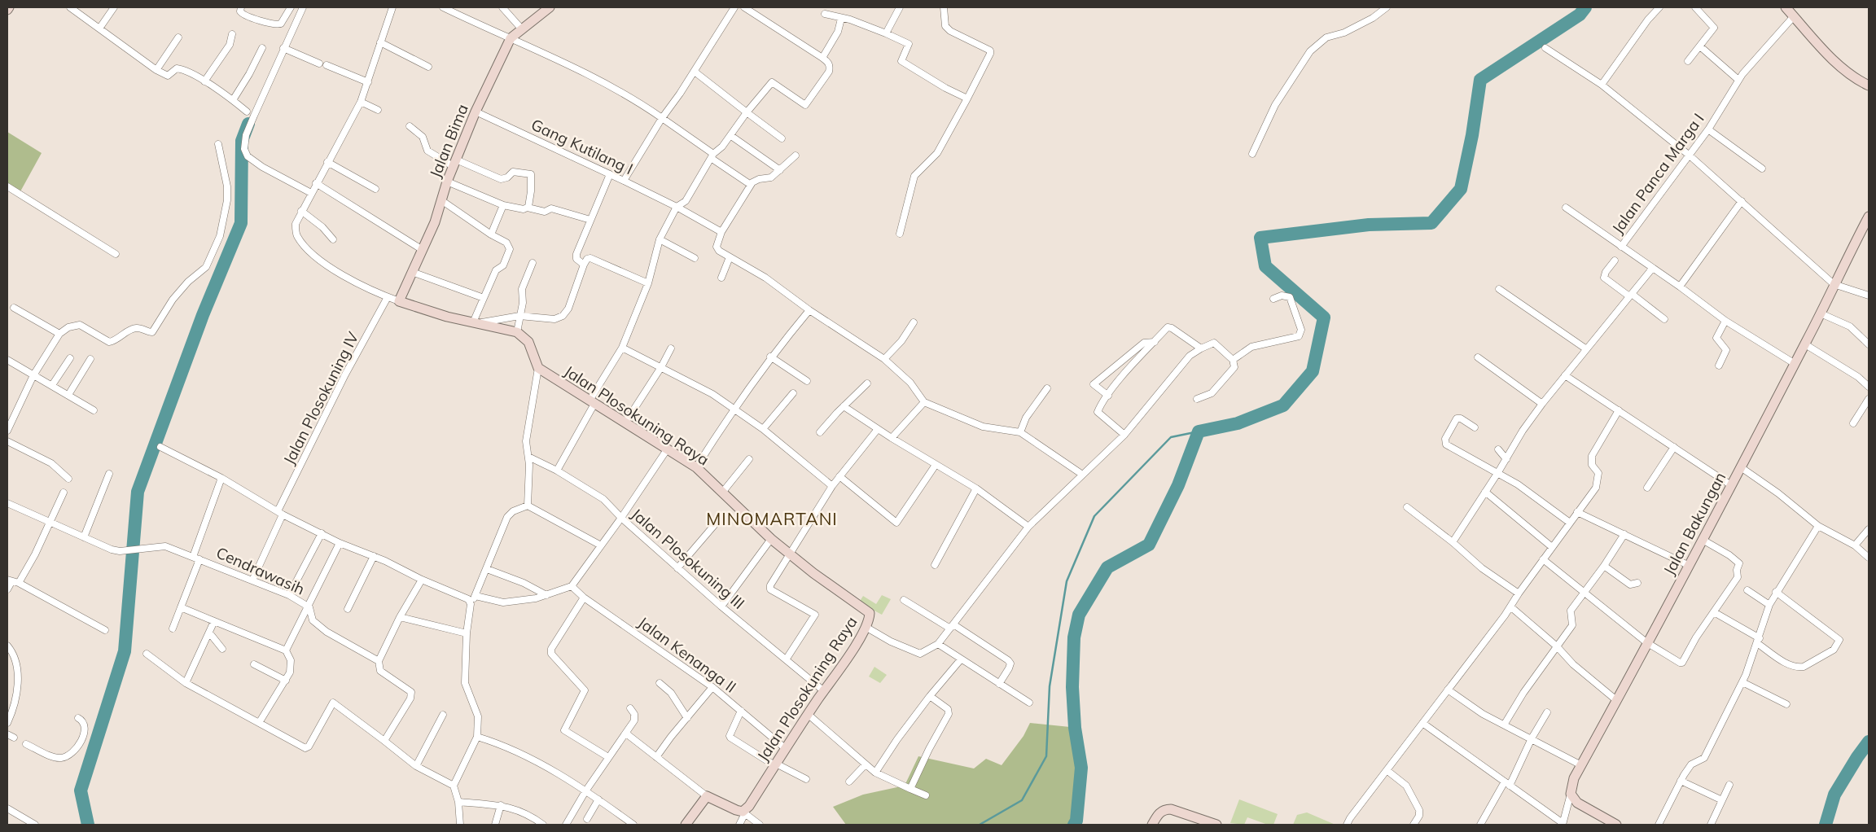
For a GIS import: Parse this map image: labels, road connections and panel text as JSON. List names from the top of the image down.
{
  "streets": {
    "street": [
      "Jalan Bima",
      "Gang Kutilang I",
      "Jalan Panca Marga I",
      "Jalan Plosokuning IV",
      "Jalan Plosokuning Raya",
      "Jalan Bakungan",
      "Jalan Plosokuning III",
      "Cendrawasih",
      "Jalan Kenanga II"
    ]
  },
  "crossings": [
    ["Jalan Bima", "Gang Kutilang I"],
    ["Jalan Panca Marga I", "Jalan Bakungan"],
    ["Jalan Plosokuning IV", "Cendrawasih"],
    ["Jalan Plosokuning Raya", "Jalan Plosokuning III"],
    ["Jalan Plosokuning Raya", "Jalan Kenanga II"]
  ],
  "districts": ["MINOMARTANI"]
}
